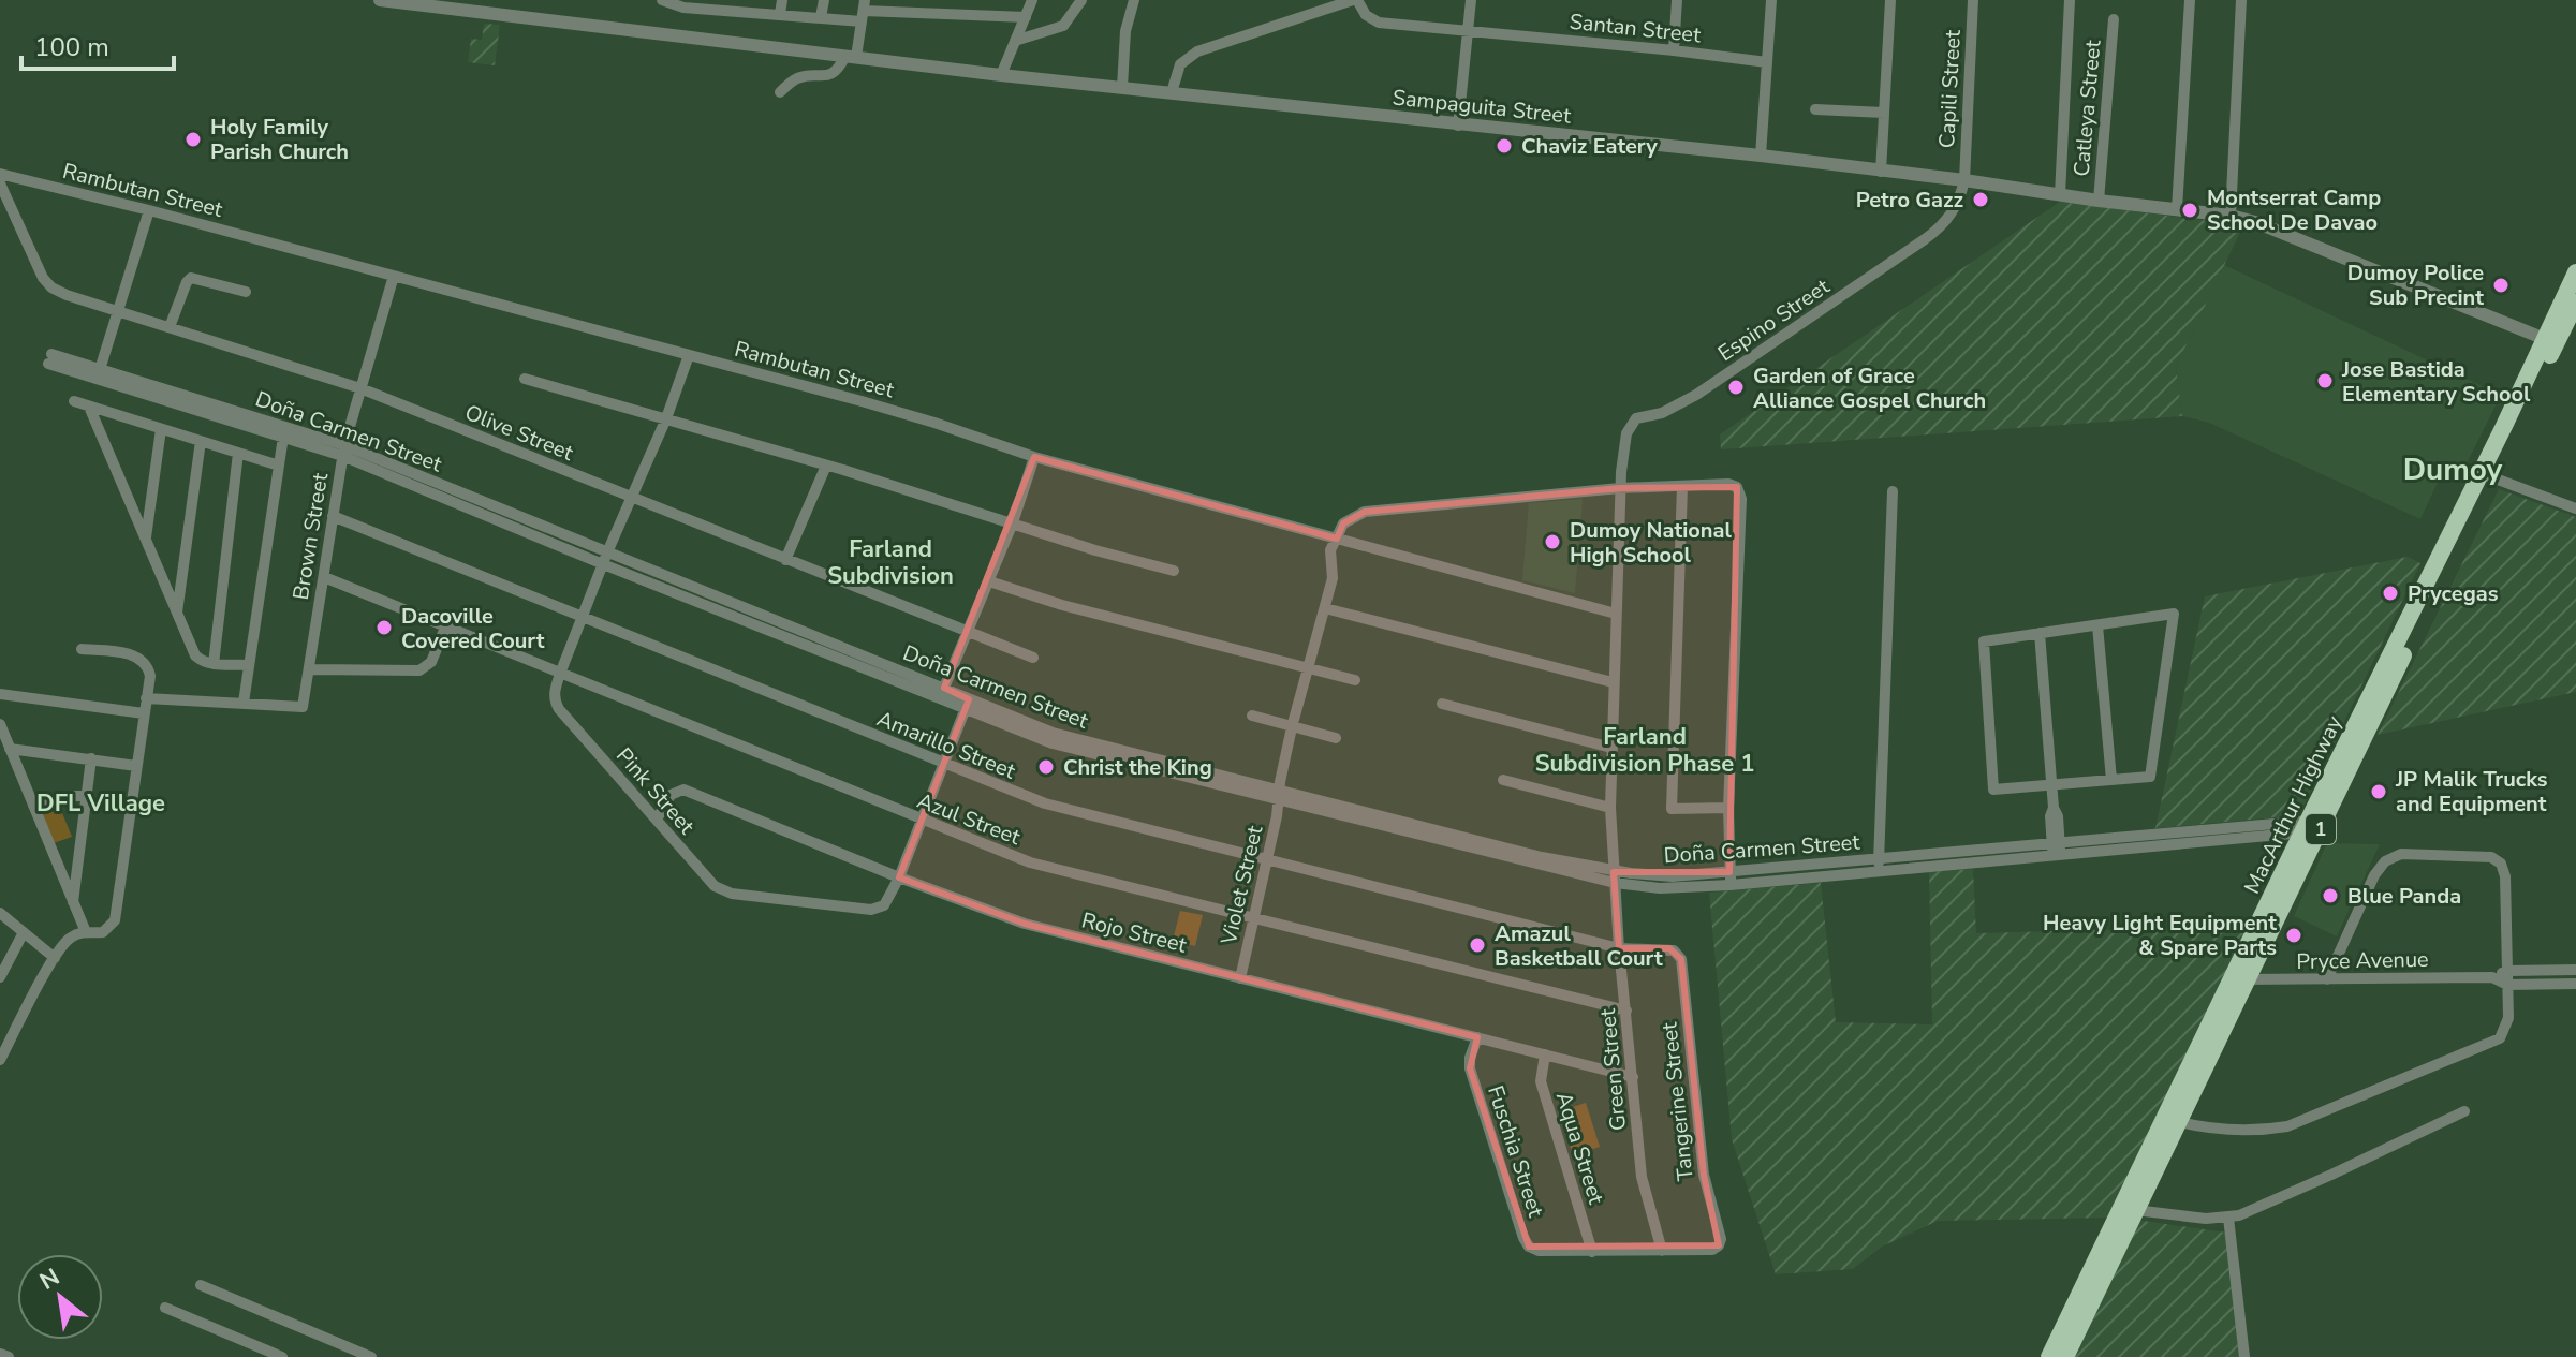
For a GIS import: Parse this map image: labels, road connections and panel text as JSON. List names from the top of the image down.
{
  "streets": {
    "highway": ["MacArthur Highway", "1"],
    "street": [
      "Santan Street",
      "Capili Street",
      "Sampaguita Street",
      "Catleya Street",
      "Rambutan Street",
      "Espino Street",
      "Doña Carmen Street",
      "Olive Street",
      "Brown Street",
      "Amarillo Street",
      "Pink Street",
      "Azul Street",
      "Violet Street",
      "Rojo Street",
      "Pryce Avenue",
      "Green Street",
      "Tangerine Street",
      "Aqua Street",
      "Fuschia Street"
    ]
  },
  "crossings": [
    ["Capili Street", "Sampaguita Street"],
    ["Capili Street", "Espino Street"],
    ["Sampaguita Street", "Catleya Street"],
    ["Sampaguita Street", "Espino Street"],
    ["Sampaguita Street", "MacArthur Highway"],
    ["Rambutan Street", "Brown Street"],
    ["Rambutan Street", "Pink Street"],
    ["Rambutan Street", "Violet Street"],
    ["Rambutan Street", "Green Street"],
    ["Espino Street", "Green Street"],
    ["Doña Carmen Street", "Brown Street"],
    ["Doña Carmen Street", "Pink Street"],
    ["Doña Carmen Street", "MacArthur Highway"],
    ["Doña Carmen Street", "Violet Street"],
    ["Doña Carmen Street", "Green Street"],
    ["Olive Street", "Brown Street"],
    ["Olive Street", "Pink Street"],
    ["Brown Street", "Amarillo Street"],
    ["Brown Street", "Azul Street"],
    ["Amarillo Street", "Pink Street"],
    ["Amarillo Street", "Violet Street"],
    ["Amarillo Street", "Green Street"],
    ["Amarillo Street", "Tangerine Street"],
    ["Pink Street", "Azul Street"],
    ["Pink Street", "Rojo Street"],
    ["MacArthur Highway", "Pryce Avenue"],
    ["Azul Street", "Violet Street"],
    ["Azul Street", "Green Street"],
    ["Violet Street", "Rojo Street"],
    ["Rojo Street", "Green Street"],
    ["Rojo Street", "Aqua Street"],
    ["Rojo Street", "Fuschia Street"],
    ["Green Street", "Tangerine Street"],
    ["Green Street", "Fuschia Street"],
    ["Tangerine Street", "Fuschia Street"],
    ["Aqua Street", "Fuschia Street"]
  ],
  "districts": [
    "Dumoy",
    "Farland Subdivision",
    "Farland Subdivision Phase 1",
    "DFL Village"
  ],
  "places": [
    "Holy Family Parish Church",
    "Chaviz Eatery",
    "Petro Gazz",
    "Montserrat Camp School De Davao",
    "Dumoy Police Sub Precint",
    "Jose Bastida Elementary School",
    "Garden of Grace Alliance Gospel Church",
    "Dumoy National High School",
    "Prycegas",
    "Dacoville Covered Court",
    "Christ the King",
    "JP Malik Trucks and Equipment",
    "Blue Panda",
    "Heavy Light Equipment & Spare Parts",
    "Amazul Basketball Court"
  ],
  "scale_bar": "100 m",
  "north": "top left"
}
